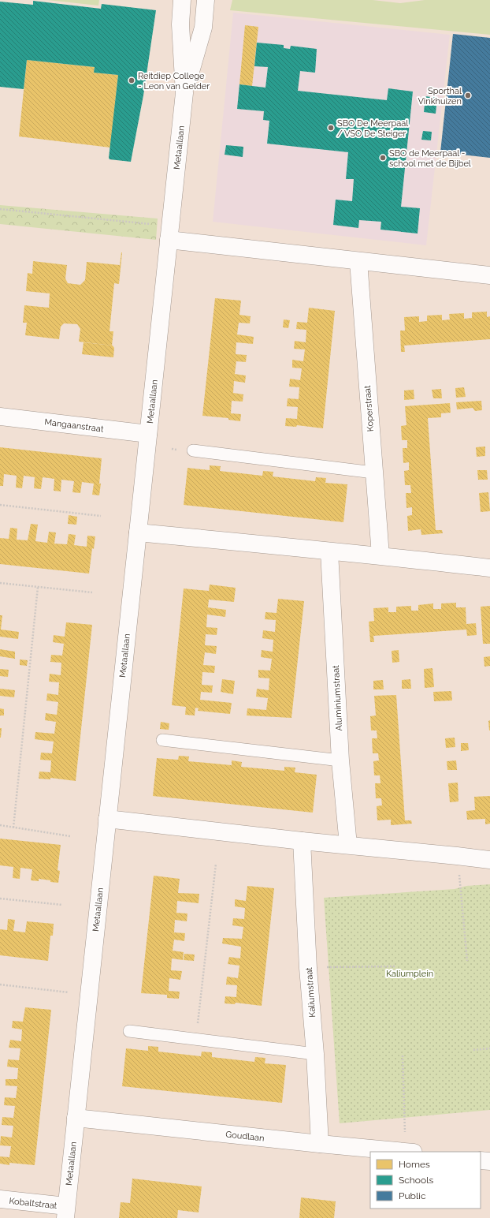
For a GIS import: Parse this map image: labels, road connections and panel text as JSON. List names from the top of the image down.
{
  "streets": {
    "street": [
      "Metaallaan",
      "Koperstraat",
      "Mangaanstraat",
      "Aluminiumstraat",
      "Kaliumstraat",
      "Goudlaan",
      "Kobaltstraat"
    ]
  },
  "crossings": [
    ["Metaallaan", "Mangaanstraat"],
    ["Metaallaan", "Goudlaan"],
    ["Metaallaan", "Kobaltstraat"],
    ["Kaliumstraat", "Goudlaan"]
  ],
  "parks": ["Kaliumplein"],
  "places": [
    "Reitdiep College - Leon van Gelder",
    "Sporthal Vinkhuizen",
    "SBO De Meerpaal / VSO De Steiger",
    "SBO de Meerpaal - school met de Bijbel"
  ],
  "legend": ["Homes", "Schools", "Public"]
}
